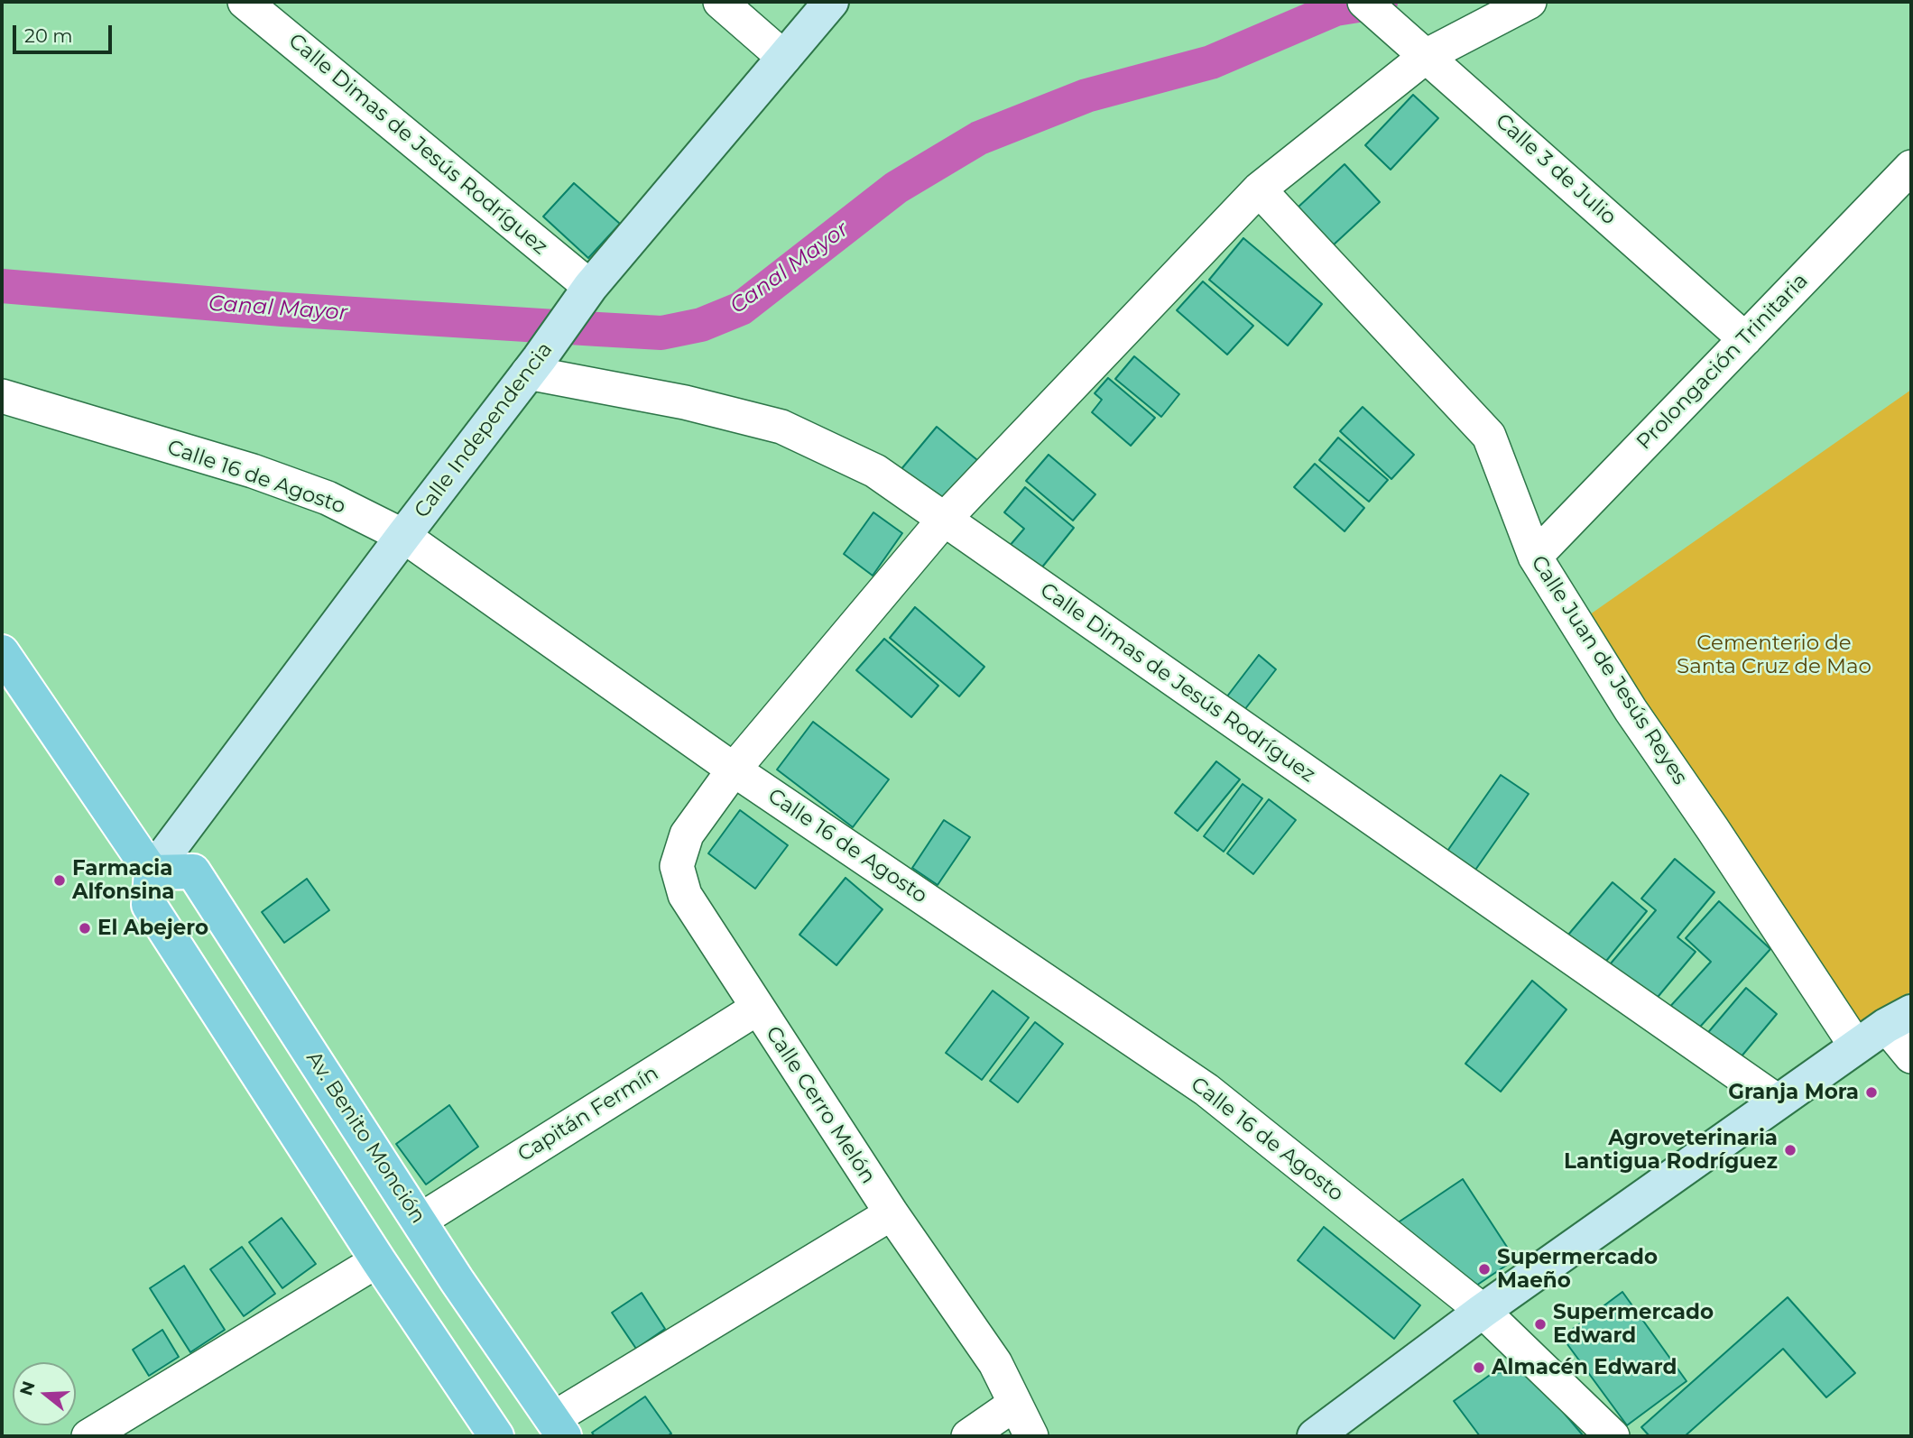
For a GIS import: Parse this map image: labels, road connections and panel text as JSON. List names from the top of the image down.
{
  "streets": {
    "main road": ["Av. Benito Monción"],
    "street": [
      "Calle Dimas de Jesús Rodríguez",
      "Calle 3 de Julio",
      "Prolongación Trinitaria",
      "Calle Independencia",
      "Calle 16 de Agosto",
      "Calle Juan de Jesús Reyes",
      "Calle Cerro Melón",
      "Capitán Fermín"
    ]
  },
  "crossings": [
    ["Calle Dimas de Jesús Rodríguez", "Calle Independencia"],
    ["Calle Dimas de Jesús Rodríguez", "Calle Cerro Melón"],
    ["Calle 3 de Julio", "Prolongación Trinitaria"],
    ["Calle 3 de Julio", "Calle Cerro Melón"],
    ["Prolongación Trinitaria", "Calle Juan de Jesús Reyes"],
    ["Calle Independencia", "Calle 16 de Agosto"],
    ["Calle Independencia", "Av. Benito Monción"],
    ["Calle 16 de Agosto", "Calle Cerro Melón"],
    ["Calle Juan de Jesús Reyes", "Calle Cerro Melón"],
    ["Calle Cerro Melón", "Capitán Fermín"],
    ["Capitán Fermín", "Av. Benito Monción"]
  ],
  "water": ["Canal Mayor"],
  "parks": ["Cementerio de Santa Cruz de Mao"],
  "places": [
    "Farmacia Alfonsina",
    "El Abejero",
    "Granja Mora",
    "Agroveterinaria Lantigua Rodríguez",
    "Supermercado Maeño",
    "Supermercado Edward",
    "Almacén Edward"
  ],
  "scale_bar": "20 m",
  "north": "left"
}
